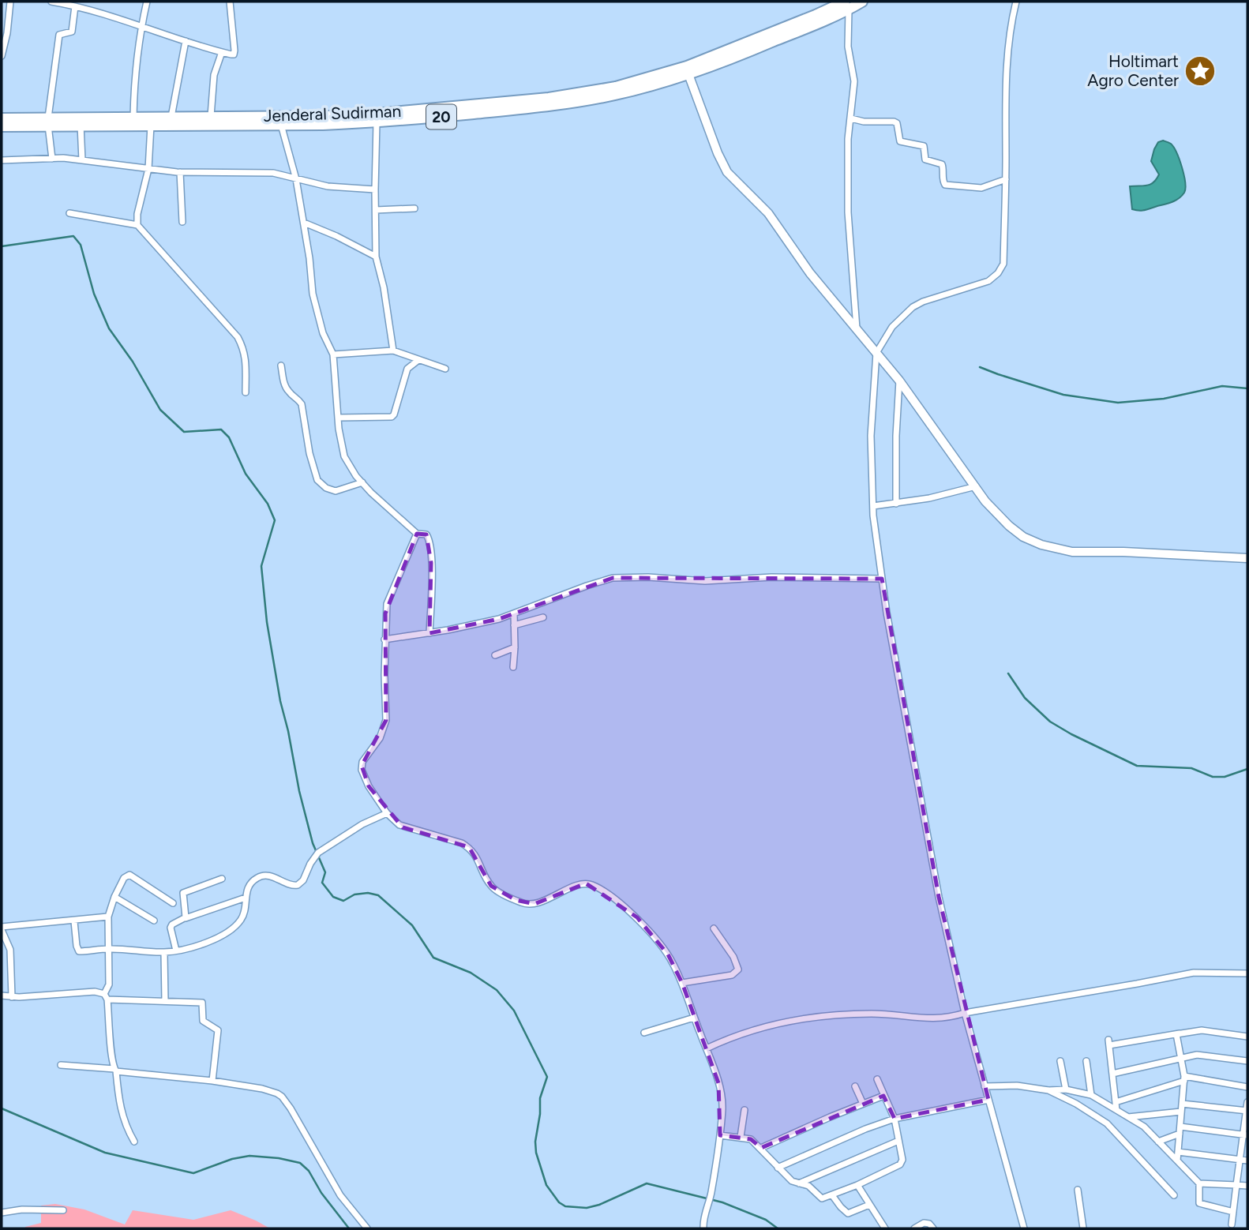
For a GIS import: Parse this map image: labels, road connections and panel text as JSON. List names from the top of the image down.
{
  "streets": {
    "highway": ["Jenderal Sudirman", "20"]
  },
  "crossings": [
    ["Jenderal Sudirman", "20"]
  ],
  "places": {
    "place": ["Holtimart Agro Center"]
  }
}
